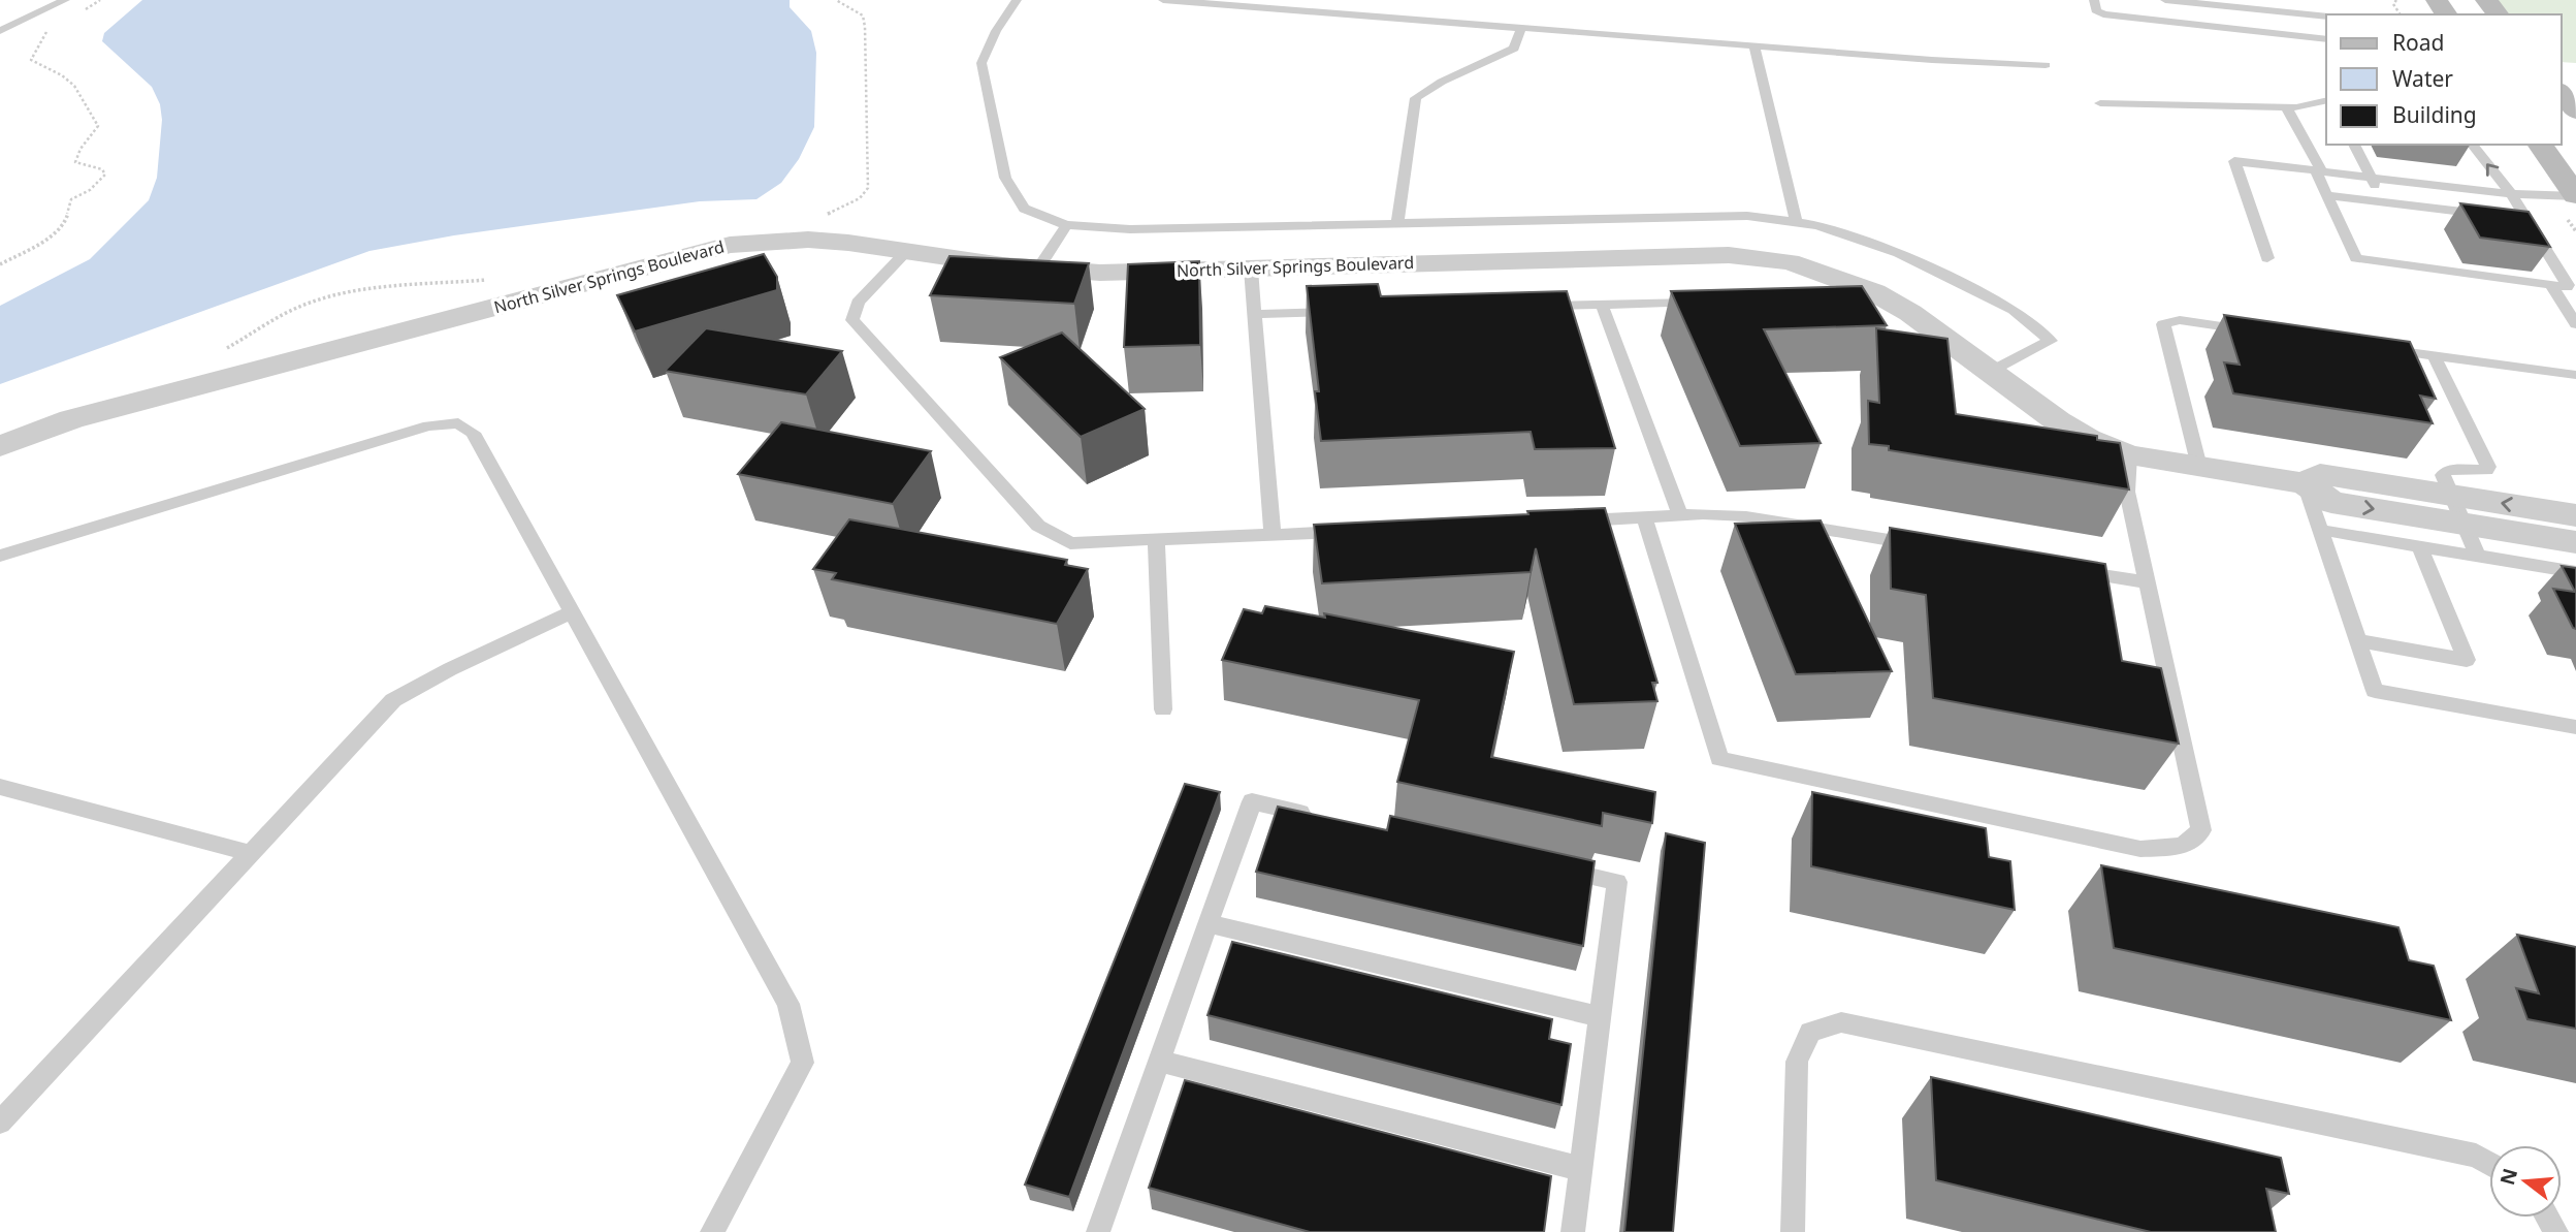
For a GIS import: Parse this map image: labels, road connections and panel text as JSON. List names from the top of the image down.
{
  "streets": {
    "street": ["North Silver Springs Boulevard"]
  },
  "legend": ["Road", "Water", "Building"],
  "north": "left"
}
